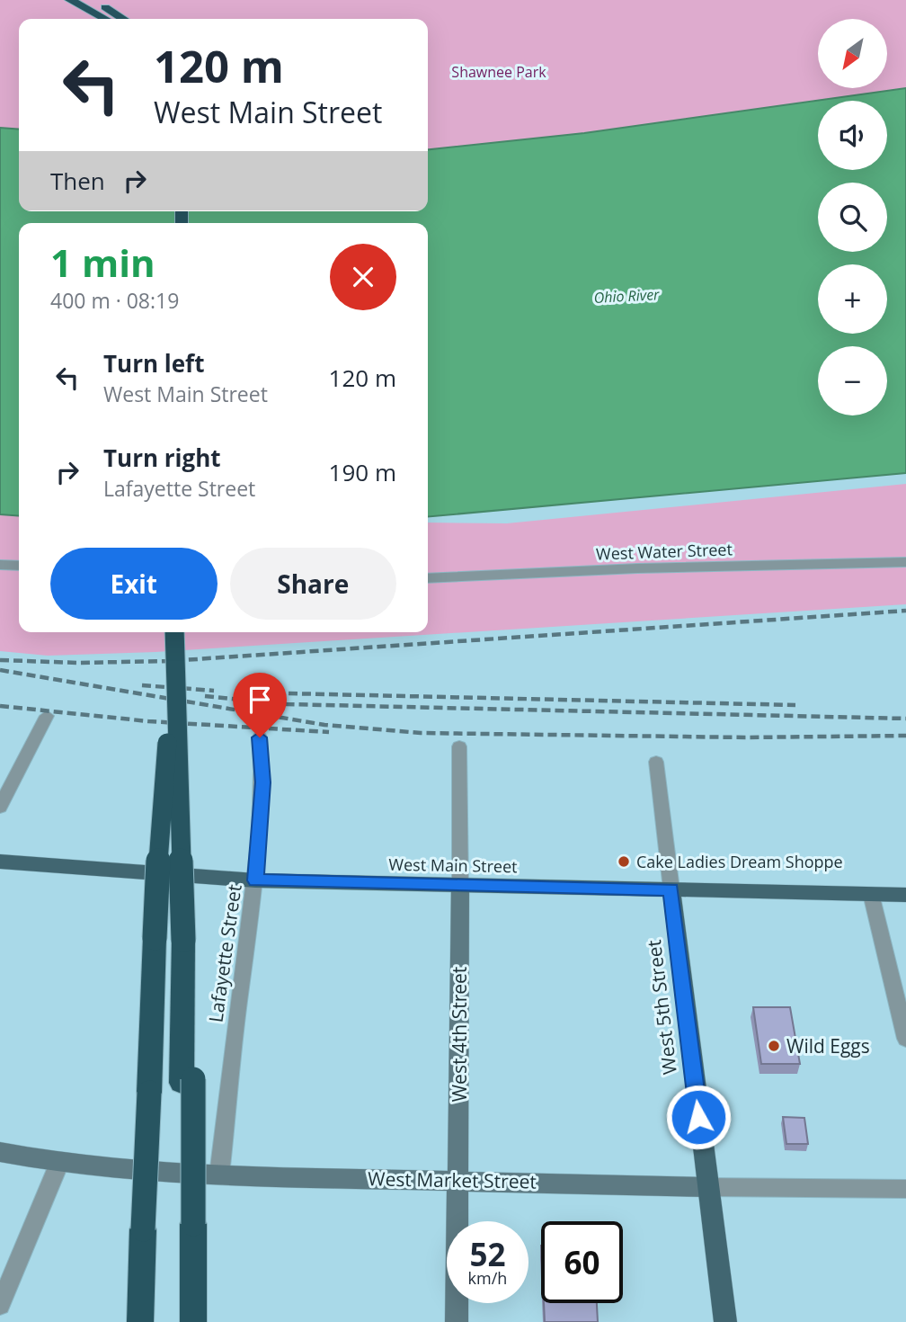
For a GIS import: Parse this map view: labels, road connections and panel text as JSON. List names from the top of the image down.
{
  "streets": {
    "main road": ["West Main Street", "West 5th Street"],
    "street": [
      "West Water Street",
      "Lafayette Street",
      "West 4th Street",
      "West Market Street"
    ]
  },
  "crossings": [
    ["West Main Street", "Lafayette Street"],
    ["West Main Street", "West 5th Street"],
    ["West Main Street", "West 4th Street"],
    ["Lafayette Street", "West Market Street"],
    ["West 5th Street", "West Market Street"],
    ["West 4th Street", "West Market Street"]
  ],
  "water": ["Ohio River"],
  "parks": ["Shawnee Park"],
  "places": ["Cake Ladies Dream Shoppe", "Wild Eggs"],
  "north": "bottom left",
  "page": {
    "map_buttons": ["+", "−"],
    "turn": ["120 m", "West Main Street"],
    "then": "Then",
    "heading": ["1 min", "400 m · 08:19"],
    "list": [
      {
        "name": "Turn left",
        "note": "West Main Street",
        "value": "120 m"
      },
      {
        "name": "Turn right",
        "note": "Lafayette Street",
        "value": "190 m"
      }
    ],
    "buttons": ["Exit", "Share"],
    "speed": "52 km/h",
    "limit": "60"
  }
}
